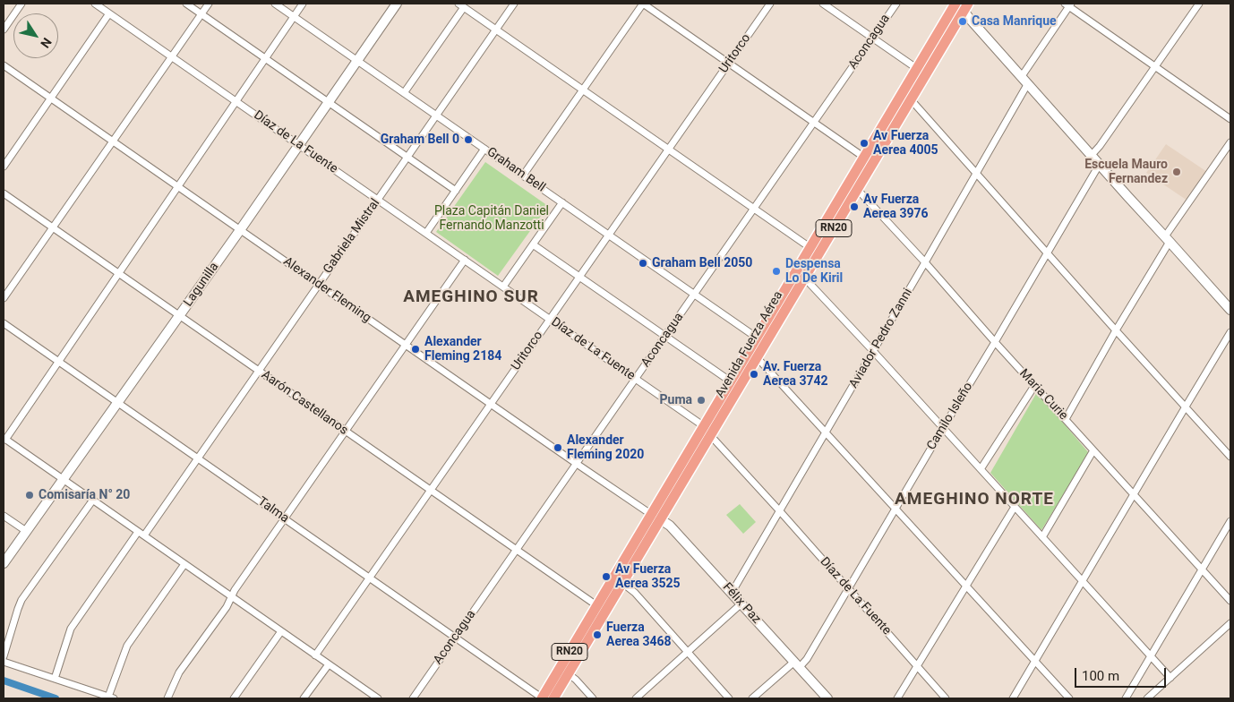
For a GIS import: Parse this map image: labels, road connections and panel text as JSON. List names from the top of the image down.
{
  "streets": {
    "main road": [
      "RN20",
      "Lagunilla",
      "Avenida Fuerza Aérea",
      "Félix Paz"
    ],
    "street": [
      "Aconcagua",
      "Uritorco",
      "Díaz de La Fuente",
      "Graham Bell",
      "Gabriela Mistral",
      "Alexander Fleming",
      "Aviador Pedro Zanni",
      "Maria Curie",
      "Aarón Castellanos",
      "Camilo Isleño",
      "Talma"
    ]
  },
  "crossings": [
    ["Aconcagua", "Díaz de La Fuente"],
    ["Aconcagua", "Graham Bell"],
    ["Aconcagua", "Alexander Fleming"],
    ["Aconcagua", "Aarón Castellanos"],
    ["Aconcagua", "Talma"],
    ["Uritorco", "Díaz de La Fuente"],
    ["Uritorco", "Graham Bell"],
    ["Uritorco", "Alexander Fleming"],
    ["Uritorco", "Aarón Castellanos"],
    ["Uritorco", "Talma"],
    ["Díaz de La Fuente", "Gabriela Mistral"],
    ["Díaz de La Fuente", "Lagunilla"],
    ["Díaz de La Fuente", "Aviador Pedro Zanni"],
    ["Díaz de La Fuente", "Avenida Fuerza Aérea"],
    ["Díaz de La Fuente", "Camilo Isleño"],
    ["Graham Bell", "Gabriela Mistral"],
    ["Graham Bell", "Lagunilla"],
    ["Graham Bell", "Avenida Fuerza Aérea"],
    ["Gabriela Mistral", "Alexander Fleming"],
    ["Gabriela Mistral", "Aarón Castellanos"],
    ["Gabriela Mistral", "Talma"],
    ["Lagunilla", "Alexander Fleming"],
    ["Lagunilla", "Aarón Castellanos"],
    ["Lagunilla", "Talma"],
    ["Alexander Fleming", "Avenida Fuerza Aérea"],
    ["Alexander Fleming", "Félix Paz"],
    ["Aviador Pedro Zanni", "Maria Curie"],
    ["Aviador Pedro Zanni", "Félix Paz"],
    ["Avenida Fuerza Aérea", "Maria Curie"],
    ["Avenida Fuerza Aérea", "Aarón Castellanos"],
    ["Avenida Fuerza Aérea", "Talma"],
    ["Avenida Fuerza Aérea", "Félix Paz"],
    ["Maria Curie", "Camilo Isleño"],
    ["Camilo Isleño", "Félix Paz"]
  ],
  "districts": ["AMEGHINO SUR", "AMEGHINO NORTE"],
  "parks": ["Plaza Capitán Daniel Fernando Manzotti"],
  "places": [
    "Casa Manrique",
    "Graham Bell 0",
    "Av Fuerza Aerea 4005",
    "Escuela Mauro Fernandez",
    "Av Fuerza Aerea 3976",
    "Graham Bell 2050",
    "Despensa Lo De Kiril",
    "Alexander Fleming 2184",
    "Av. Fuerza Aerea 3742",
    "Puma",
    "Alexander Fleming 2020",
    "Comisaría N° 20",
    "Av Fuerza Aerea 3525",
    "Fuerza Aerea 3468"
  ],
  "scale_bar": "100 m",
  "north": "bottom right"
}
